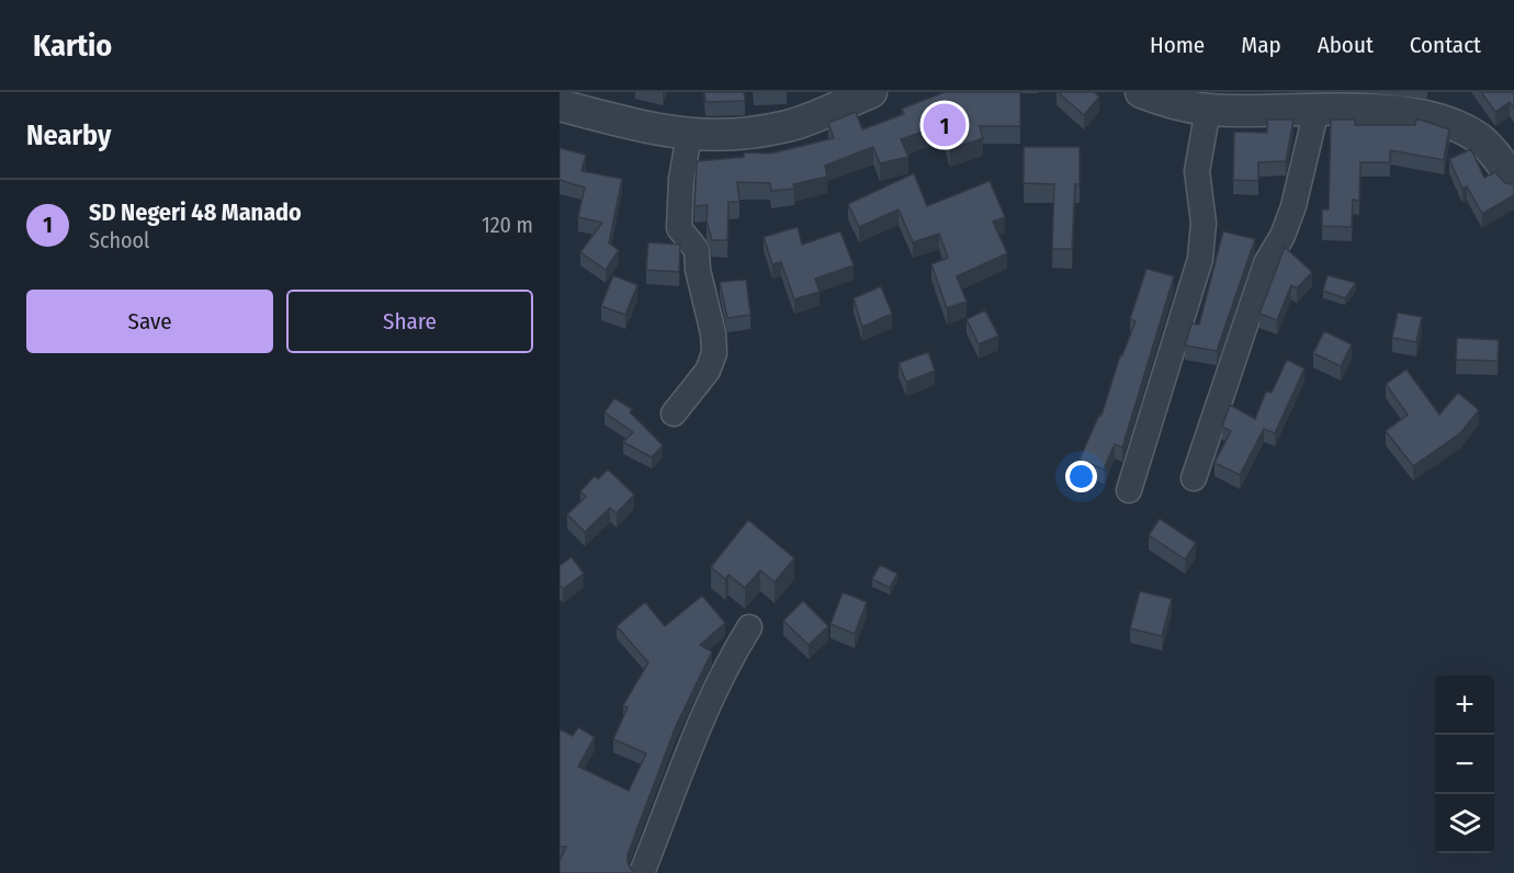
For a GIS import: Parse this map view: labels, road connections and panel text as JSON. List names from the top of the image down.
{
  "page": {
    "header": "Kartio",
    "nav": [
      "Home",
      "Map",
      "About",
      "Contact"
    ],
    "heading": "Nearby",
    "pins": "1",
    "list": [
      {
        "mark": "1",
        "name": "SD Negeri 48 Manado",
        "note": "School",
        "value": "120 m"
      }
    ],
    "buttons": ["Save", "Share"],
    "map_buttons": ["+", "−"]
  }
}
